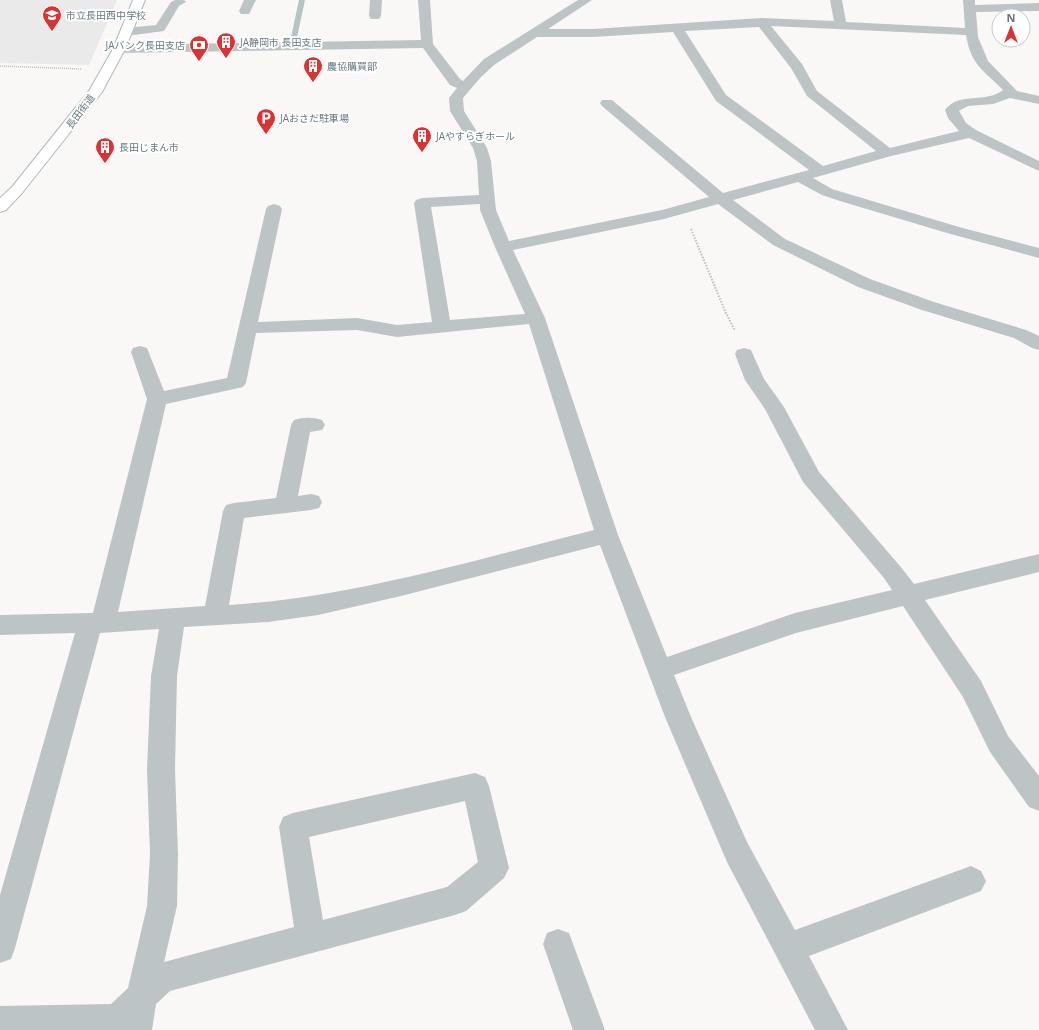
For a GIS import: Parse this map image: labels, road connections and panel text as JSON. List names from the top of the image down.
{
  "streets": {
    "main road": ["長田街道"]
  },
  "places": {
    "school or university": ["市立長田西中学校"],
    "building": [
      "JA静岡市 長田支店",
      "農協購買部",
      "JAやすらぎホール",
      "長田じまん市"
    ],
    "bank": ["JAバンク長田支店"],
    "parking": ["JAおさだ駐車場"]
  },
  "north": "top"
}
